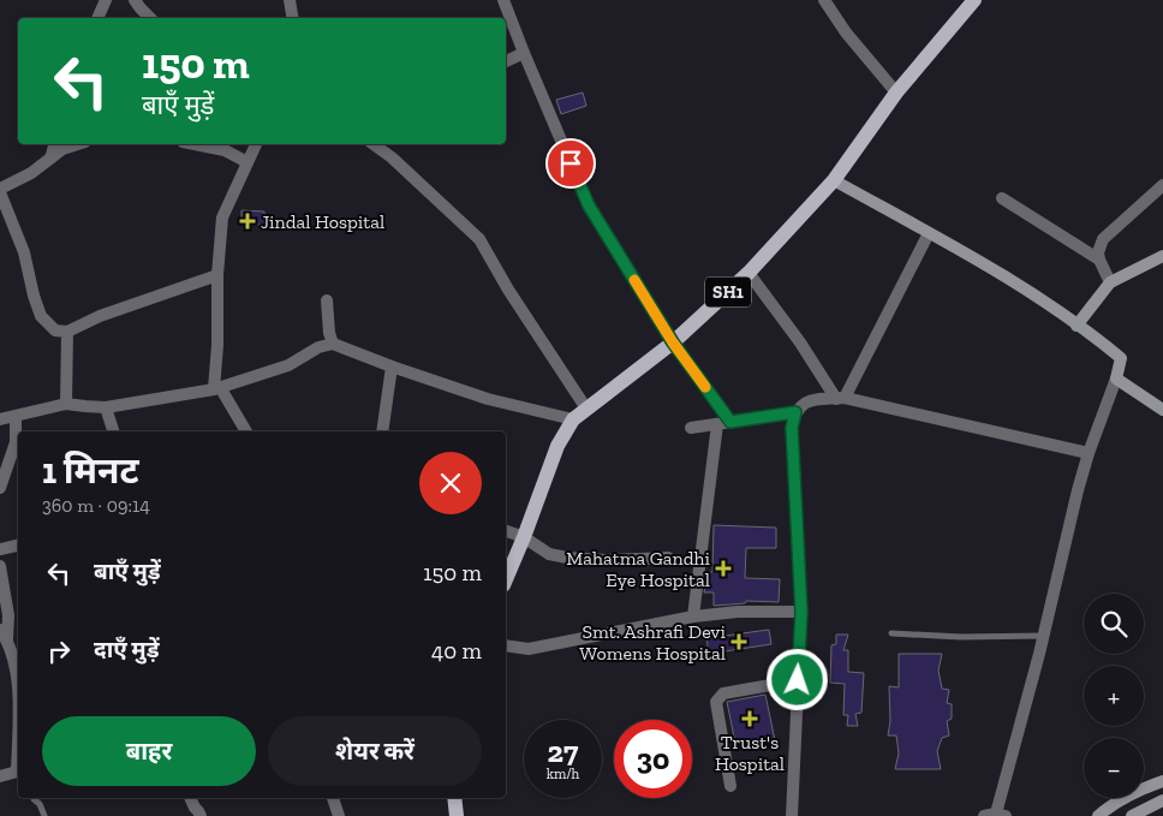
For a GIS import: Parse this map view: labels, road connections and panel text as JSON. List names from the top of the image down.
{
  "streets": {
    "main road": ["SH1"]
  },
  "places": {
    "health": [
      "Jindal Hospital",
      "Mahatma Gandhi Eye Hospital",
      "Smt. Ashrafi Devi Womens Hospital",
      "Trust's Hospital"
    ]
  },
  "page": {
    "turn": ["150 m", "बाएँ मुड़ें"],
    "heading": ["1 मिनट", "360 m · 09:14"],
    "list": [
      {
        "name": "बाएँ मुड़ें",
        "value": "150 m"
      },
      {
        "name": "दाएँ मुड़ें",
        "value": "40 m"
      }
    ],
    "map_buttons": ["+", "−"],
    "buttons": ["बाहर", "शेयर करें"],
    "speed": "27 km/h",
    "limit": "30"
  }
}
